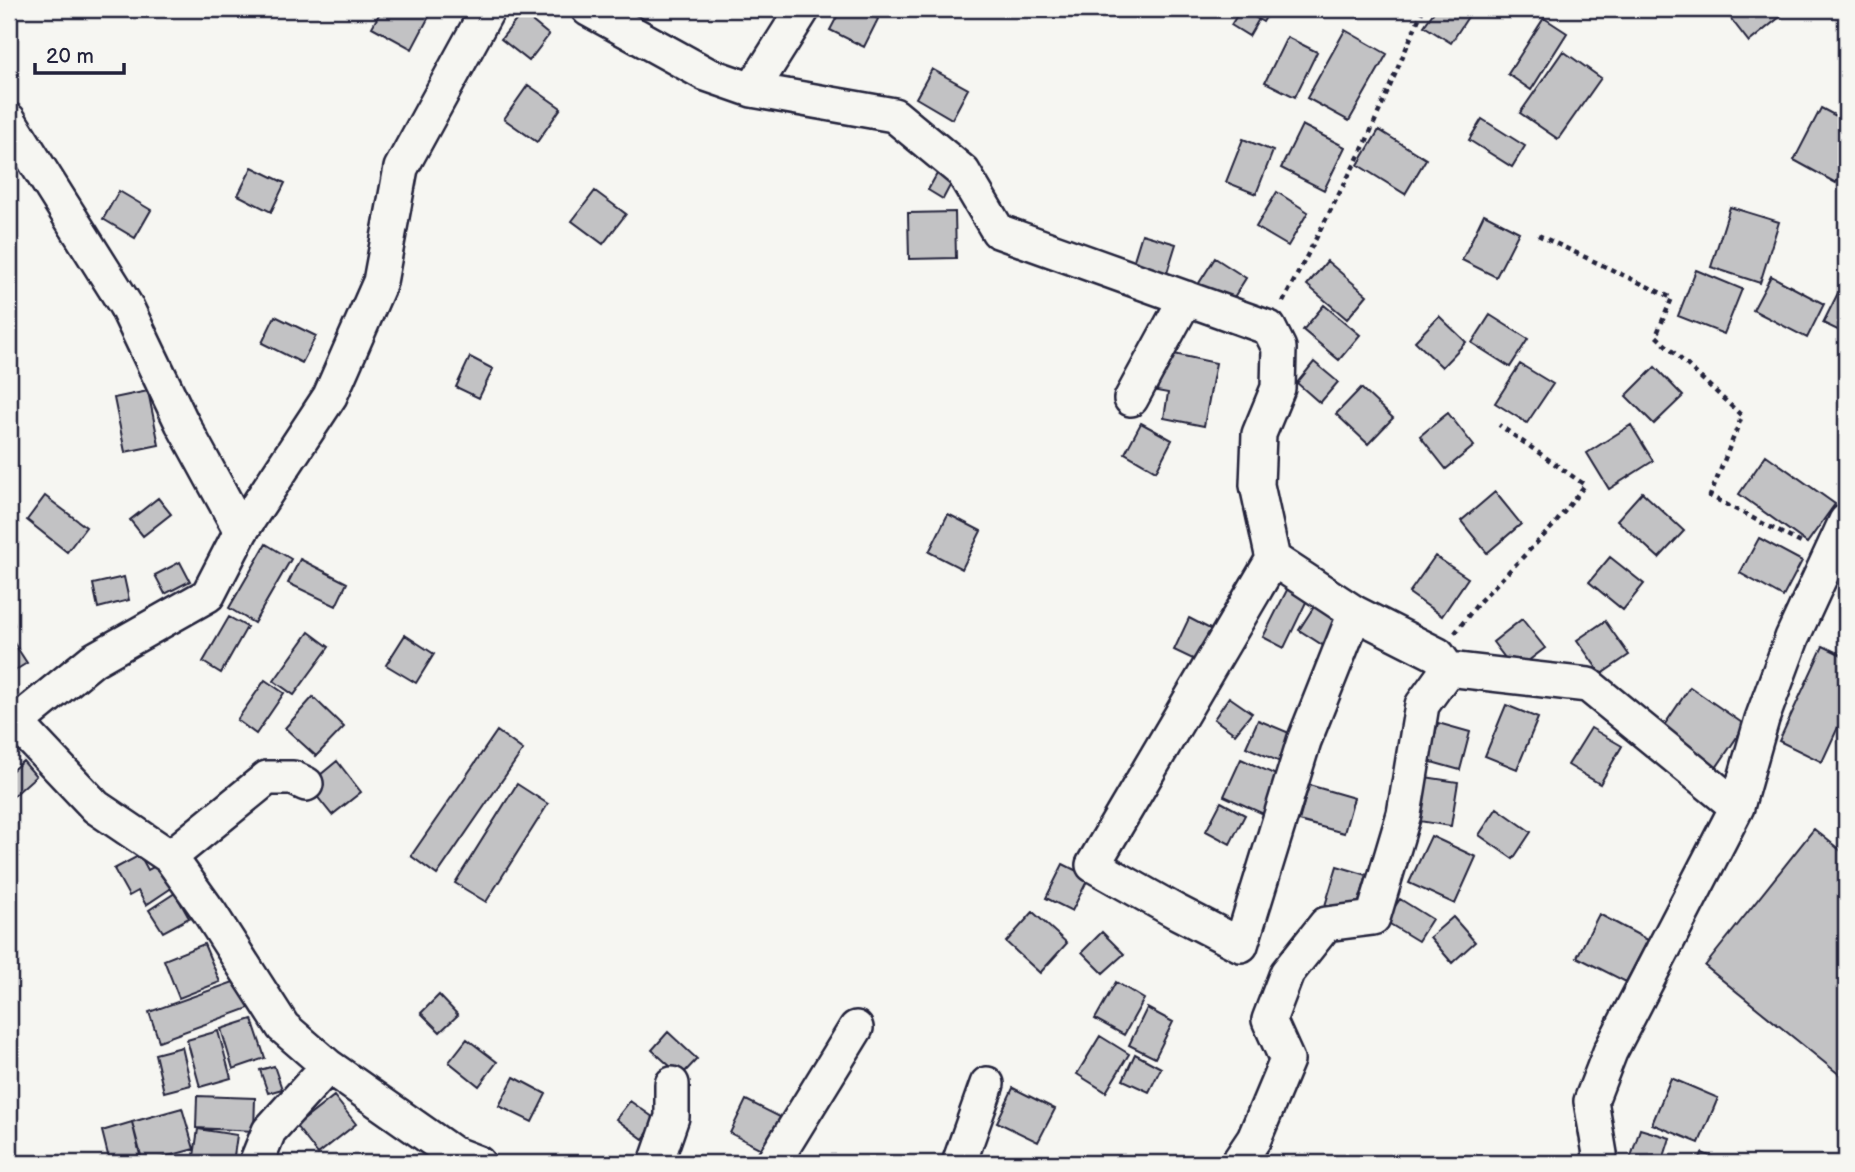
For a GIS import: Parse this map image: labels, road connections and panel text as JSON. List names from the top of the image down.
{
  "scale_bar": "20 m"
}
